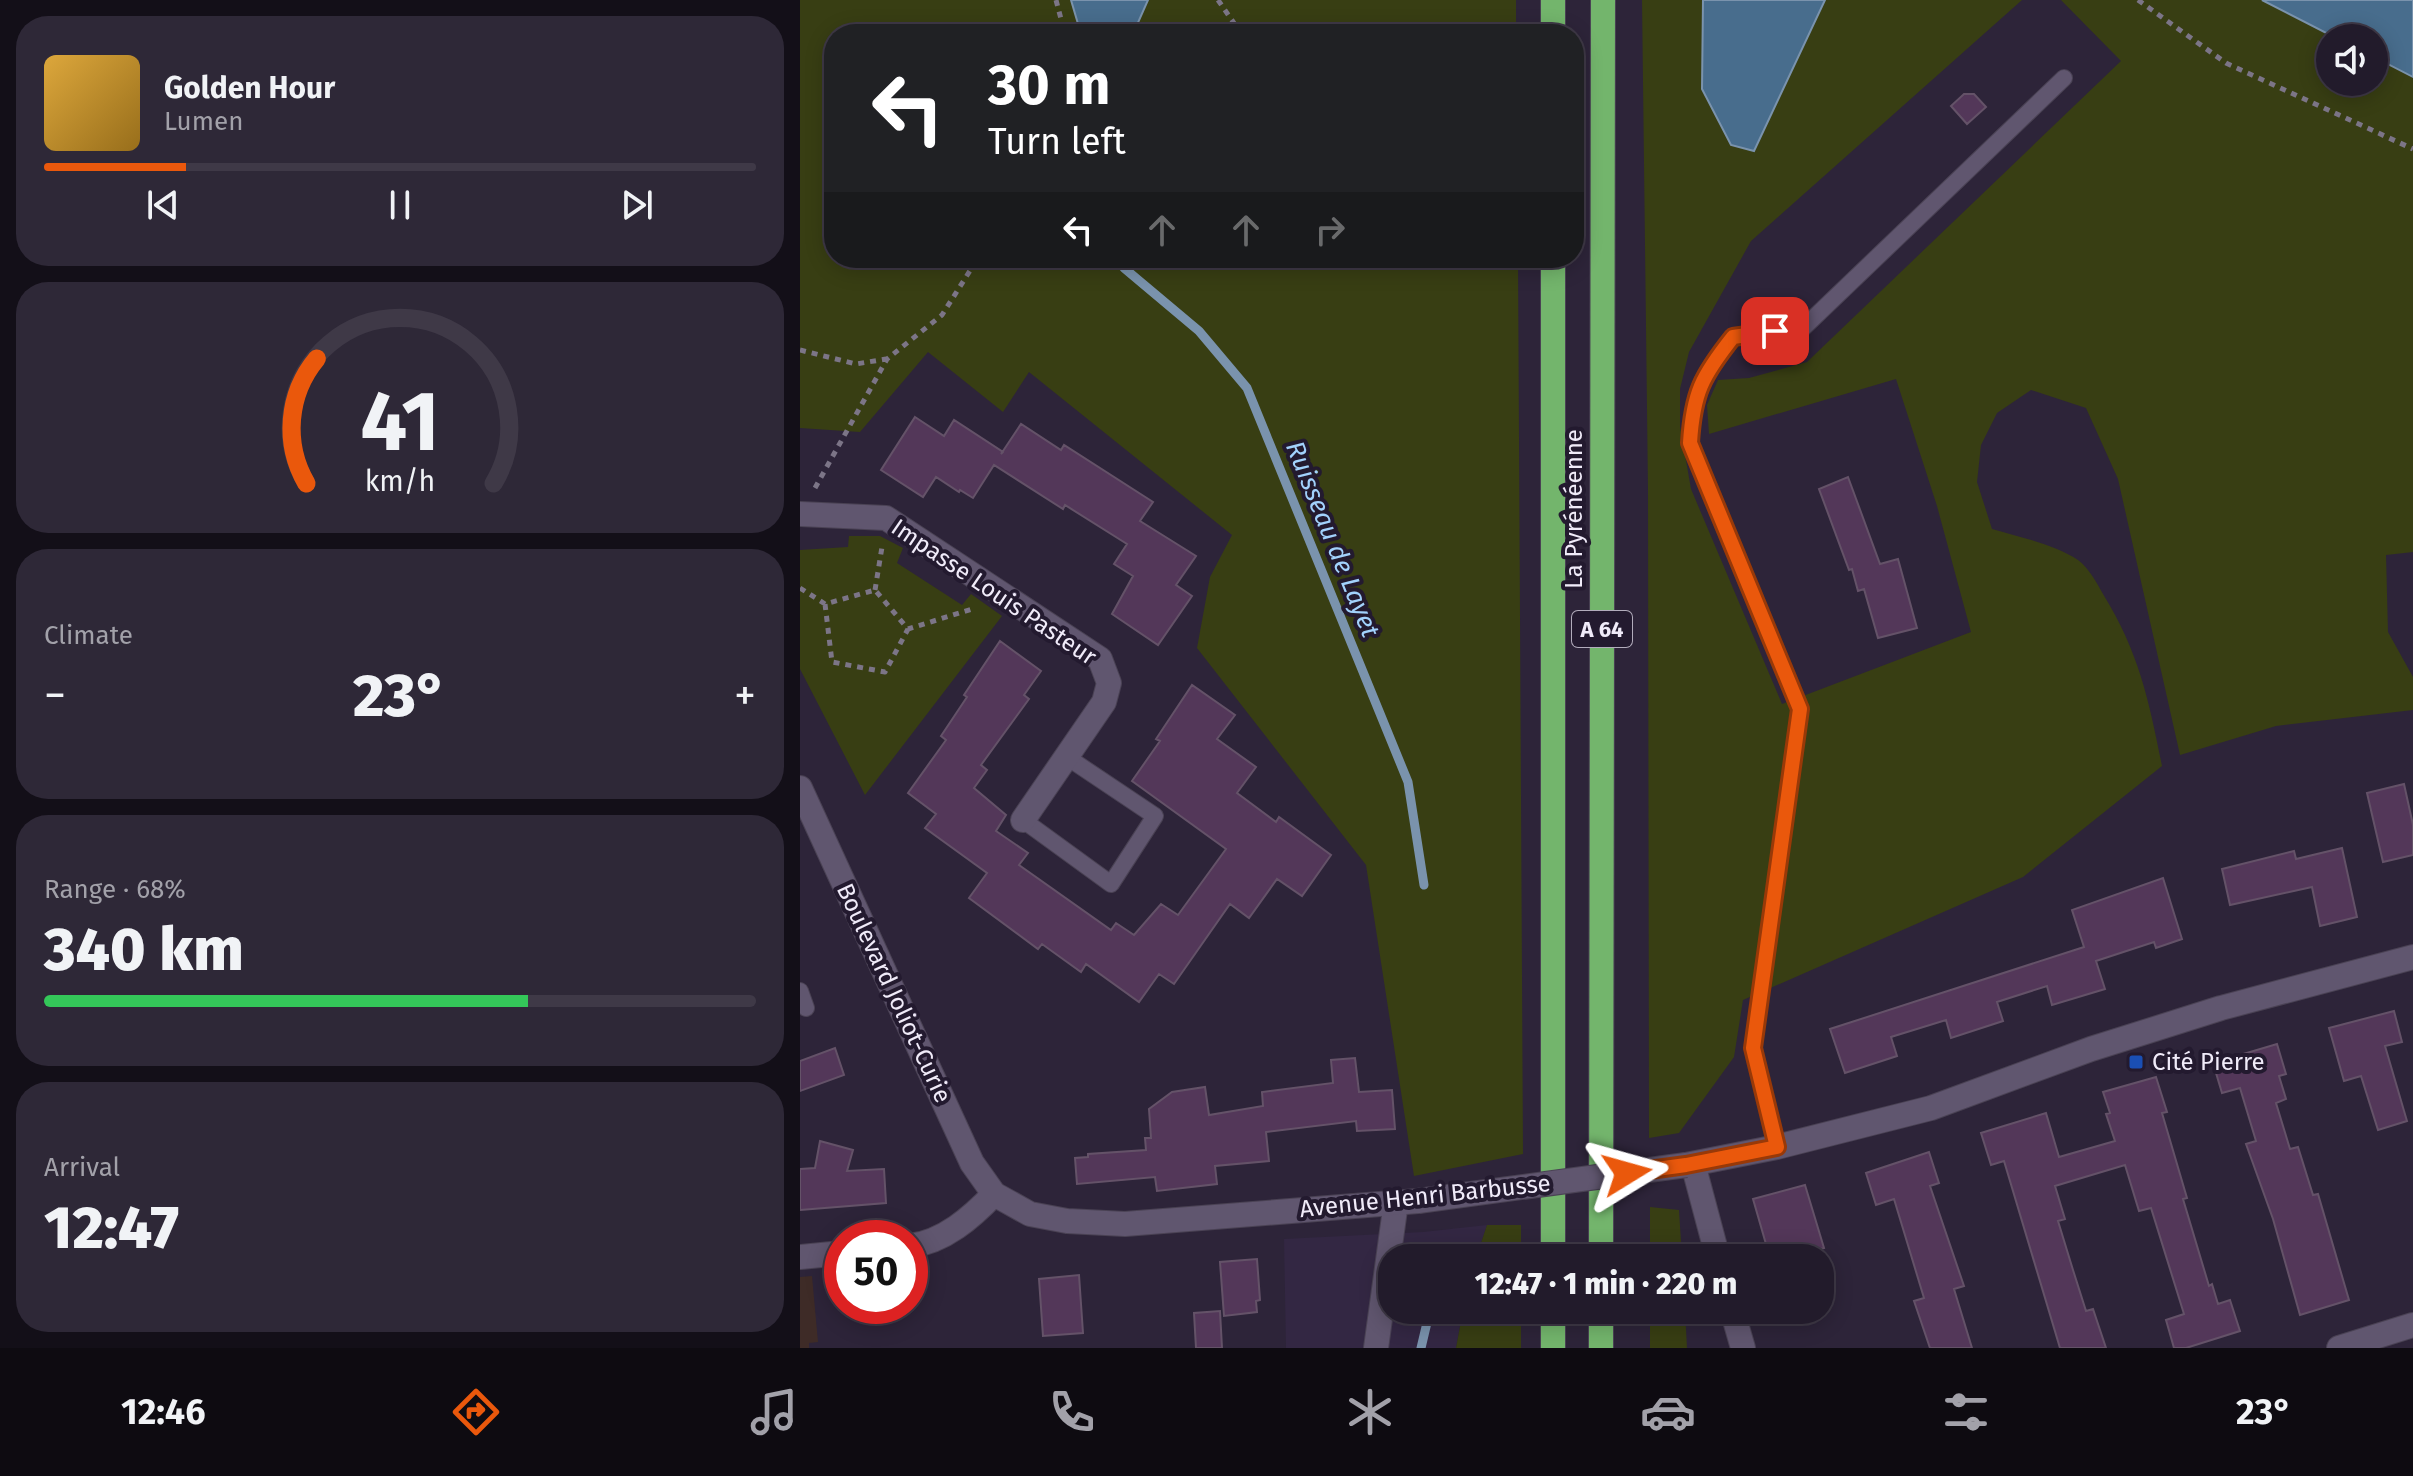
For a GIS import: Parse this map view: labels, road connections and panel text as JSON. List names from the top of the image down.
{
  "streets": {
    "highway": ["La Pyrénéenne", "A 64"],
    "main road": ["Impasse Louis Pasteur", "Boulevard Joliot-Curie", "Avenue Henri Barbusse"]
  },
  "crossings": [
    ["Boulevard Joliot-Curie", "Avenue Henri Barbusse"]
  ],
  "water": ["Ruisseau de Layet"],
  "places": {
    "transit": ["Cité Pierre"]
  },
  "page": {
    "turn": ["30 m", "Turn left"],
    "song": ["Golden Hour", "Lumen"],
    "tile": [
      "Climate",
      ["Range · 68%", "340 km"],
      ["Arrival", "12:47"]
    ],
    "heat": ["−", "23°", "+"],
    "limit": "50",
    "trip": "12:47 · 1 min · 220 m",
    "tabs": ["12:46", "23°"],
    "gauge": ["41", "km/h"]
  }
}
